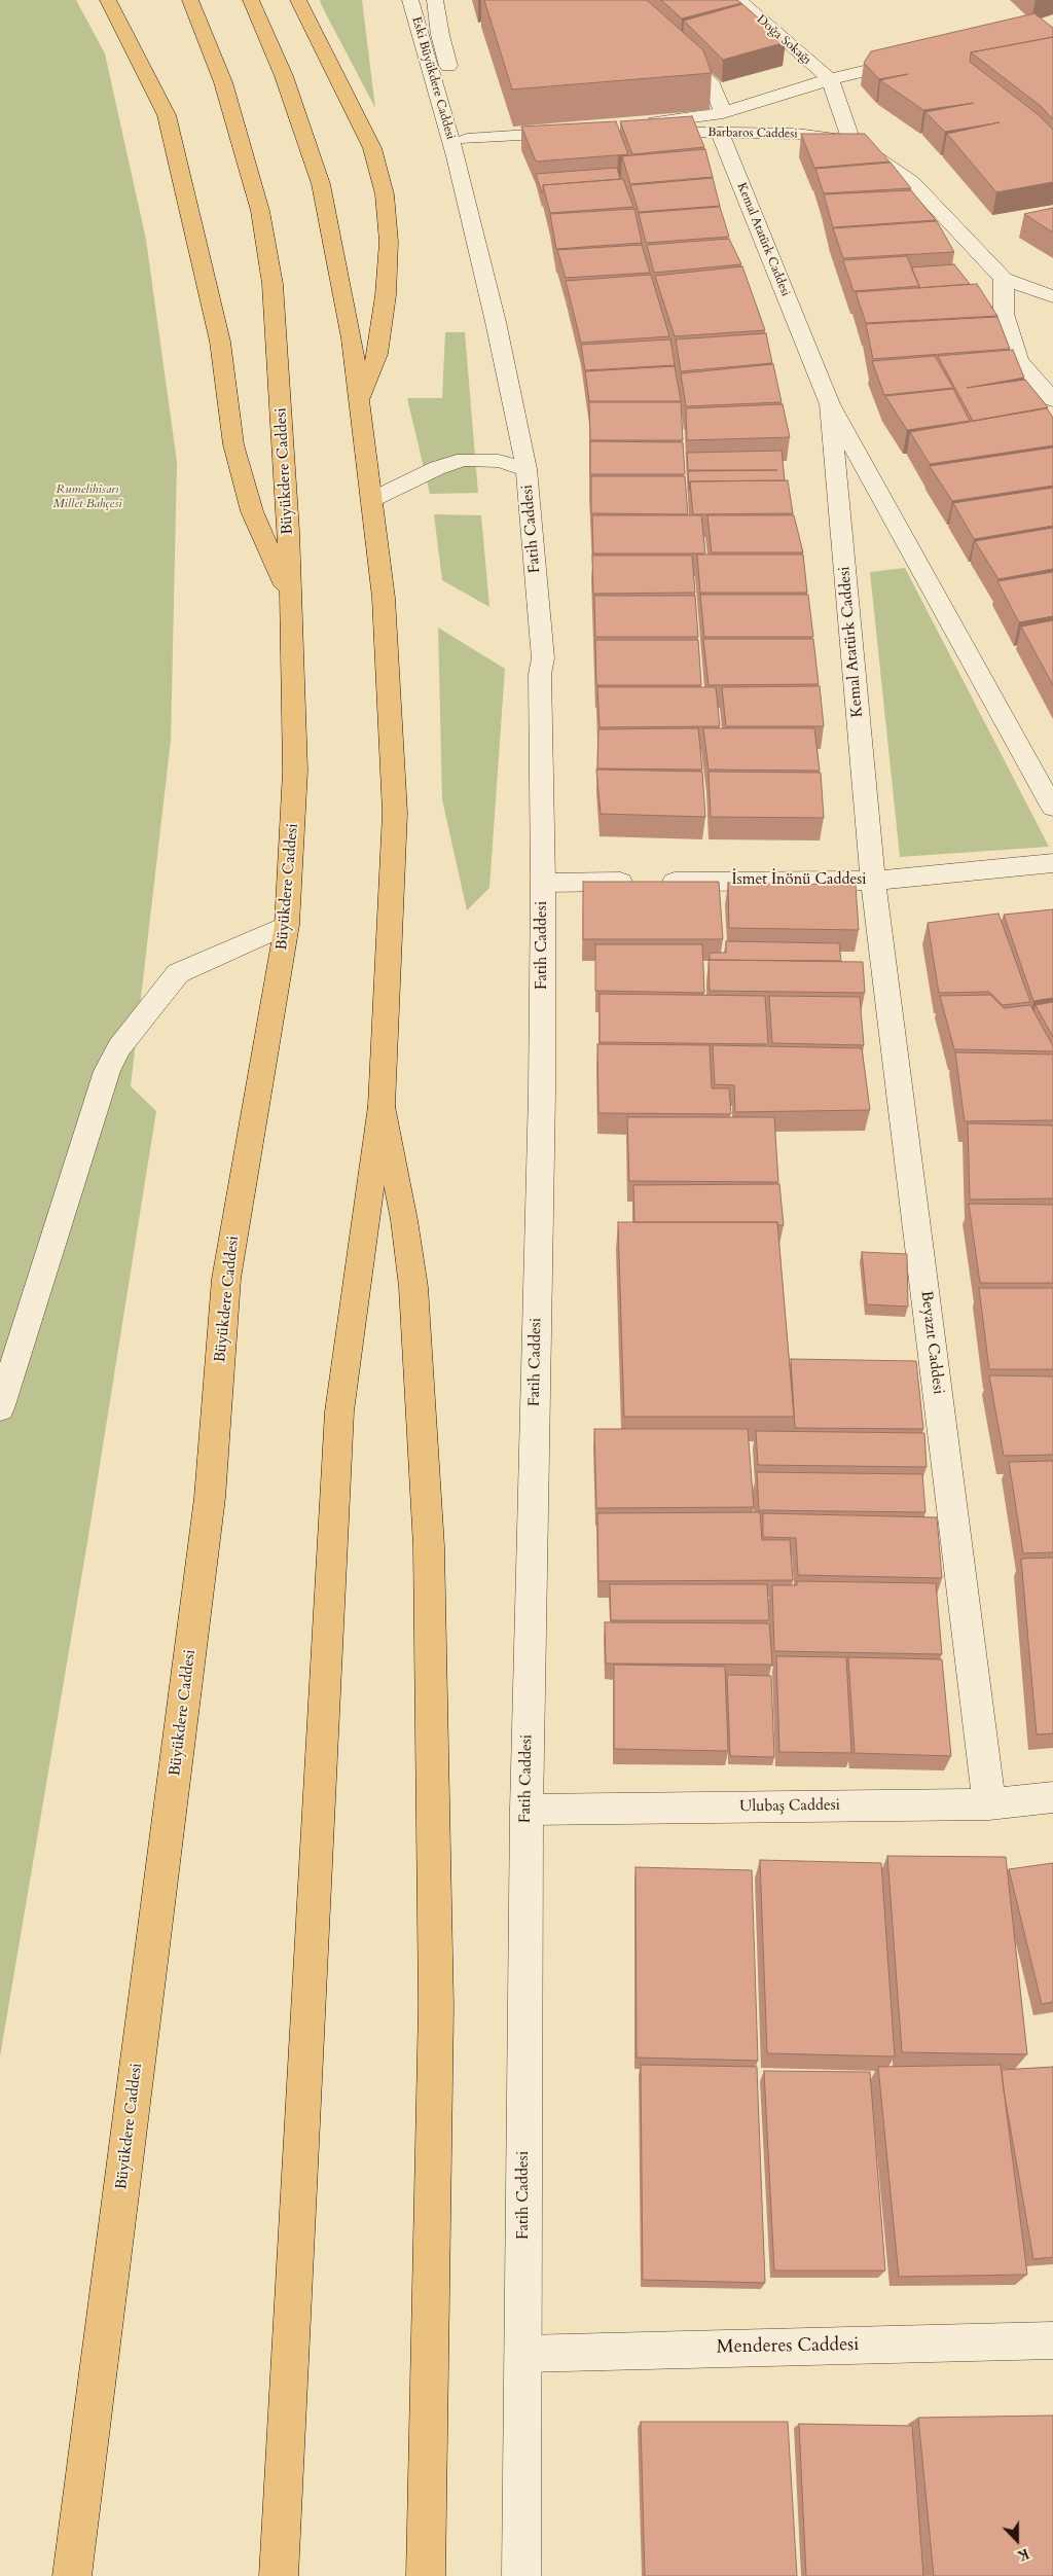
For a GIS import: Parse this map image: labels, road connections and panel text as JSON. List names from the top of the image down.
{
  "streets": {
    "main road": ["Büyükdere Caddesi"],
    "street": [
      "Doğa Sokağı",
      "Eski Büyükdere Caddesi",
      "Barbaros Caddesi",
      "Kemal Atatürk Caddesi",
      "Fatih Caddesi",
      "İsmet İnönü Caddesi",
      "Beyazıt Caddesi",
      "Ulubaş Caddesi",
      "Menderes Caddesi"
    ]
  },
  "crossings": [
    ["Eski Büyükdere Caddesi", "Fatih Caddesi"],
    ["Barbaros Caddesi", "Kemal Atatürk Caddesi"],
    ["Kemal Atatürk Caddesi", "İsmet İnönü Caddesi"],
    ["Kemal Atatürk Caddesi", "Beyazıt Caddesi"],
    ["Fatih Caddesi", "İsmet İnönü Caddesi"],
    ["Fatih Caddesi", "Ulubaş Caddesi"],
    ["Fatih Caddesi", "Menderes Caddesi"],
    ["İsmet İnönü Caddesi", "Beyazıt Caddesi"],
    ["Beyazıt Caddesi", "Ulubaş Caddesi"]
  ],
  "parks": ["Rumelihisarı Millet Bahçesi"],
  "north": "bottom"
}
